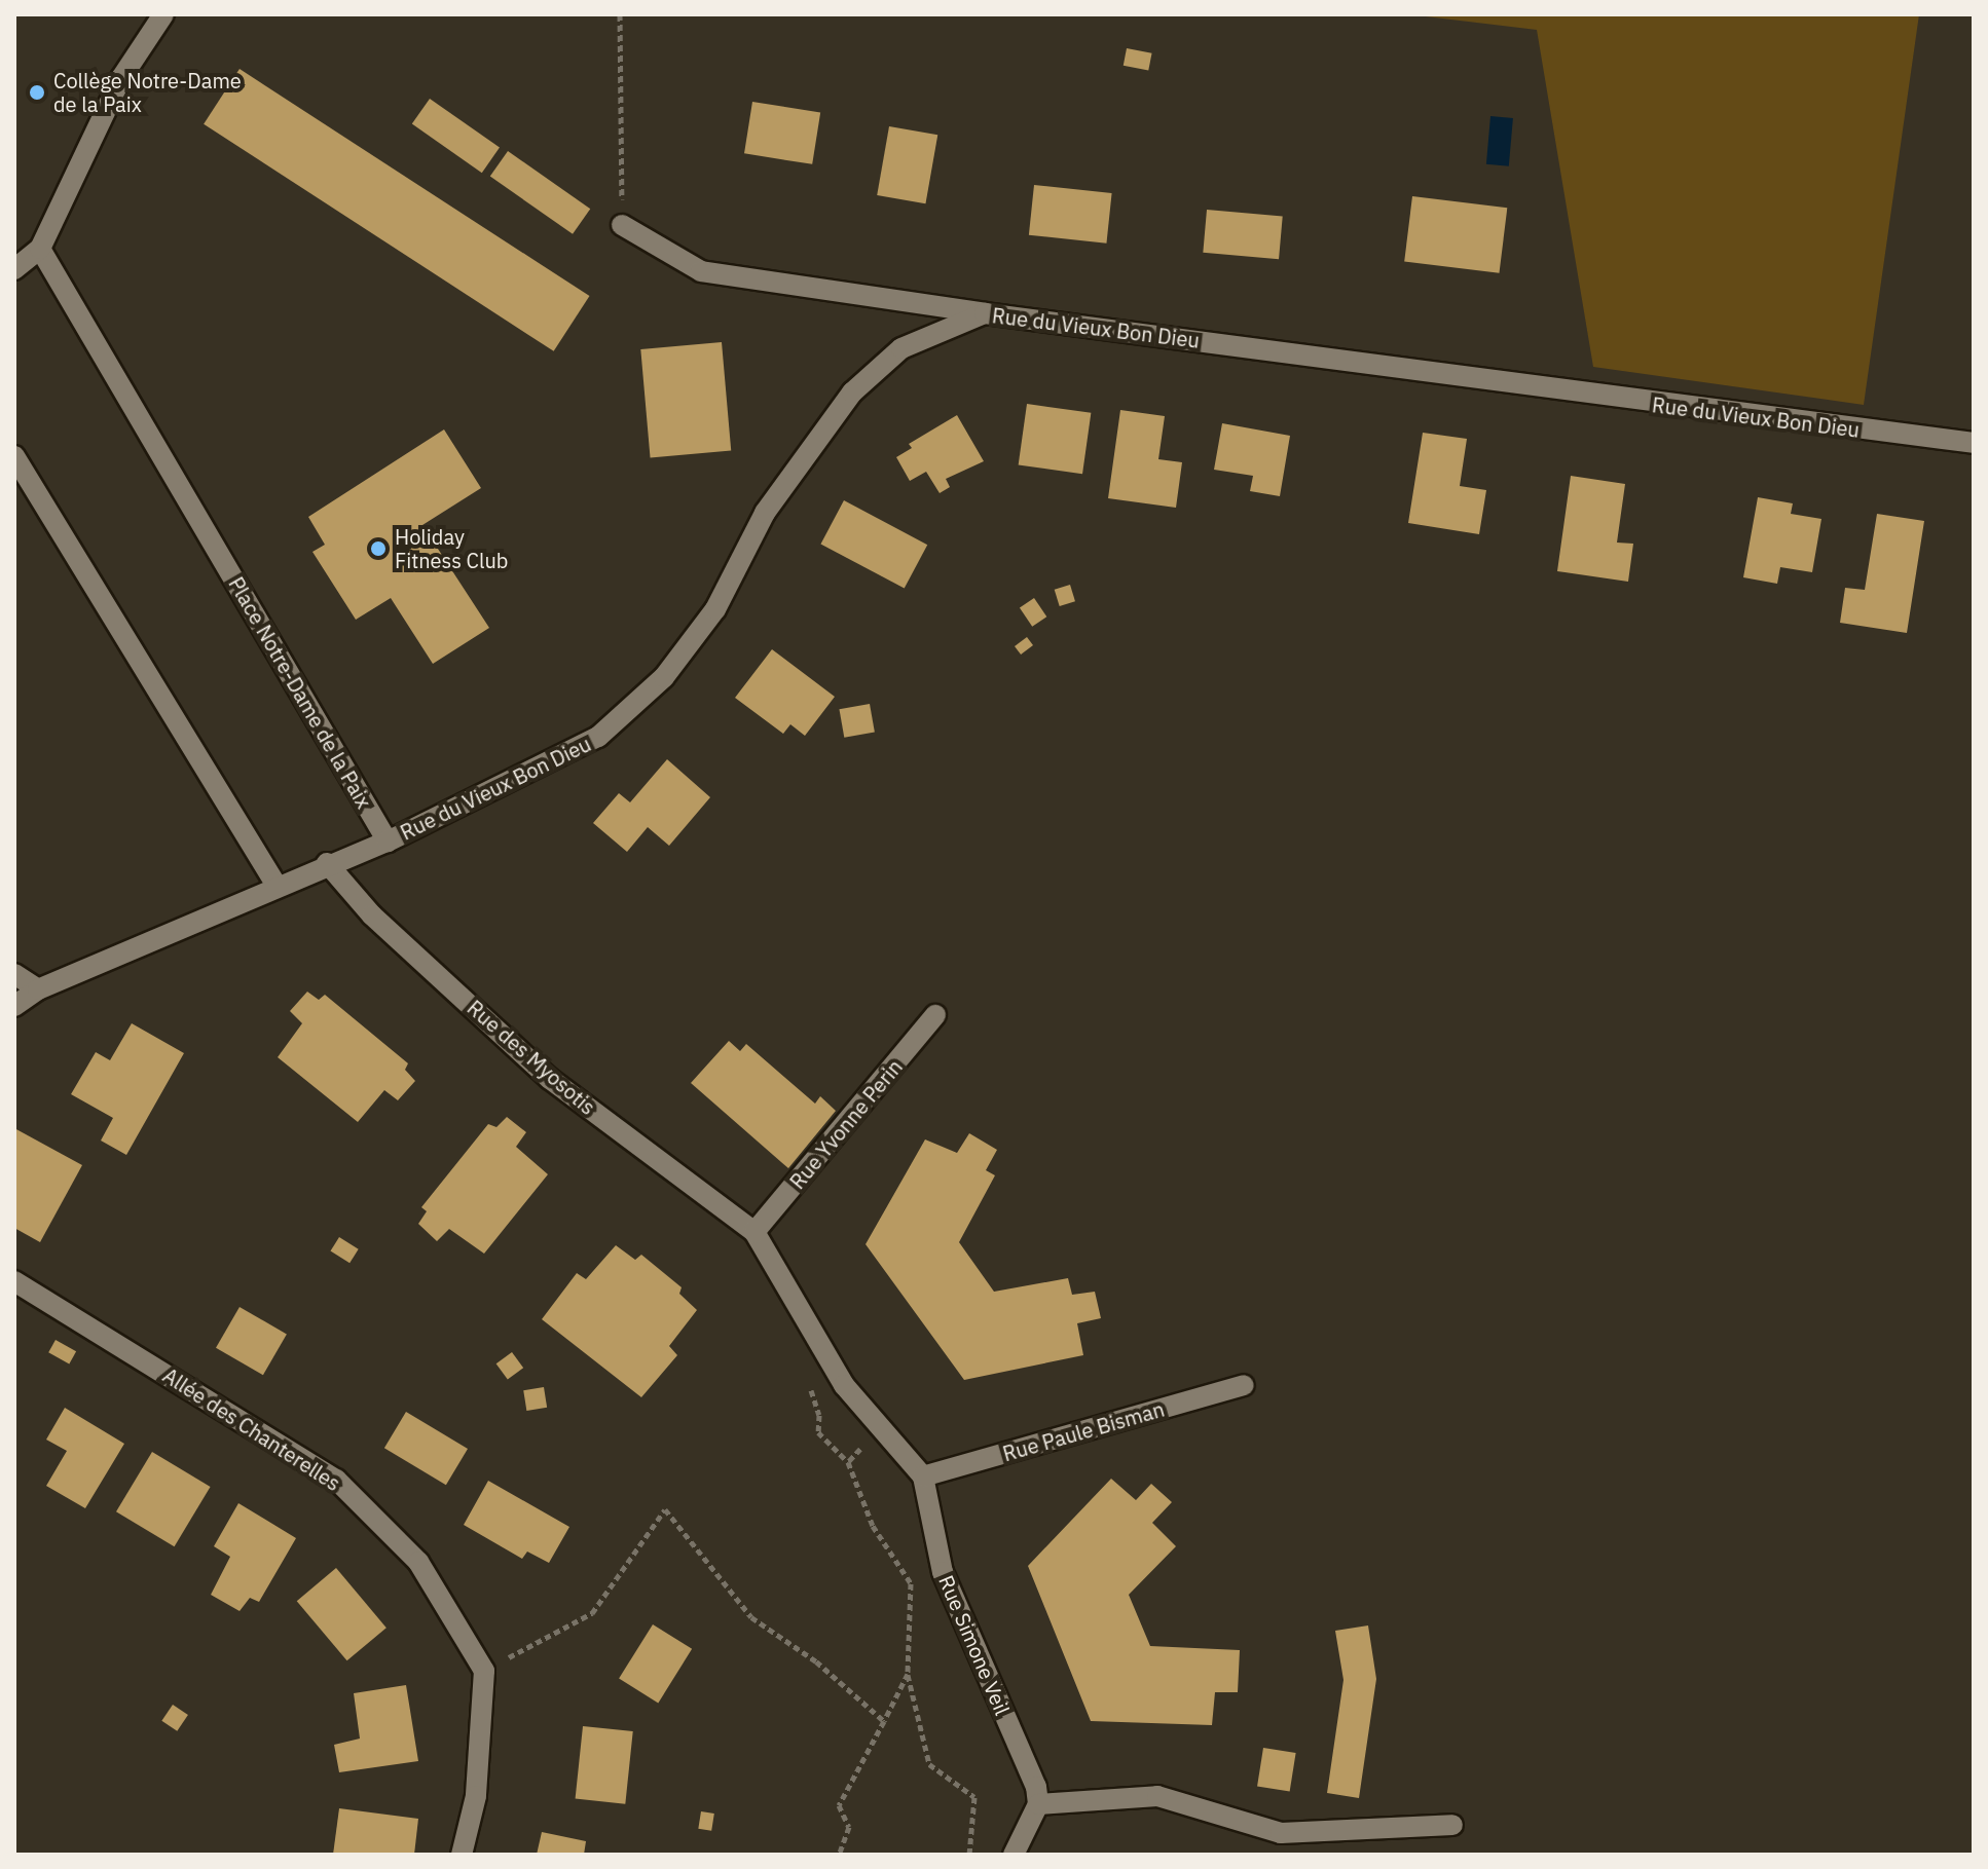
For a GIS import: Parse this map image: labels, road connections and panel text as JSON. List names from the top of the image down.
{
  "streets": {
    "street": [
      "Rue du Vieux Bon Dieu",
      "Place Notre-Dame de la Paix",
      "Rue des Myosotis",
      "Rue Yvonne Perin",
      "Allée des Chanterelles",
      "Rue Paule Bisman",
      "Rue Simone Veil"
    ]
  },
  "crossings": [
    ["Rue du Vieux Bon Dieu", "Place Notre-Dame de la Paix"],
    ["Rue des Myosotis", "Rue Yvonne Perin"],
    ["Rue Paule Bisman", "Rue Simone Veil"]
  ],
  "places": ["Collège Notre-Dame de la Paix", "Holiday Fitness Club"]
}
